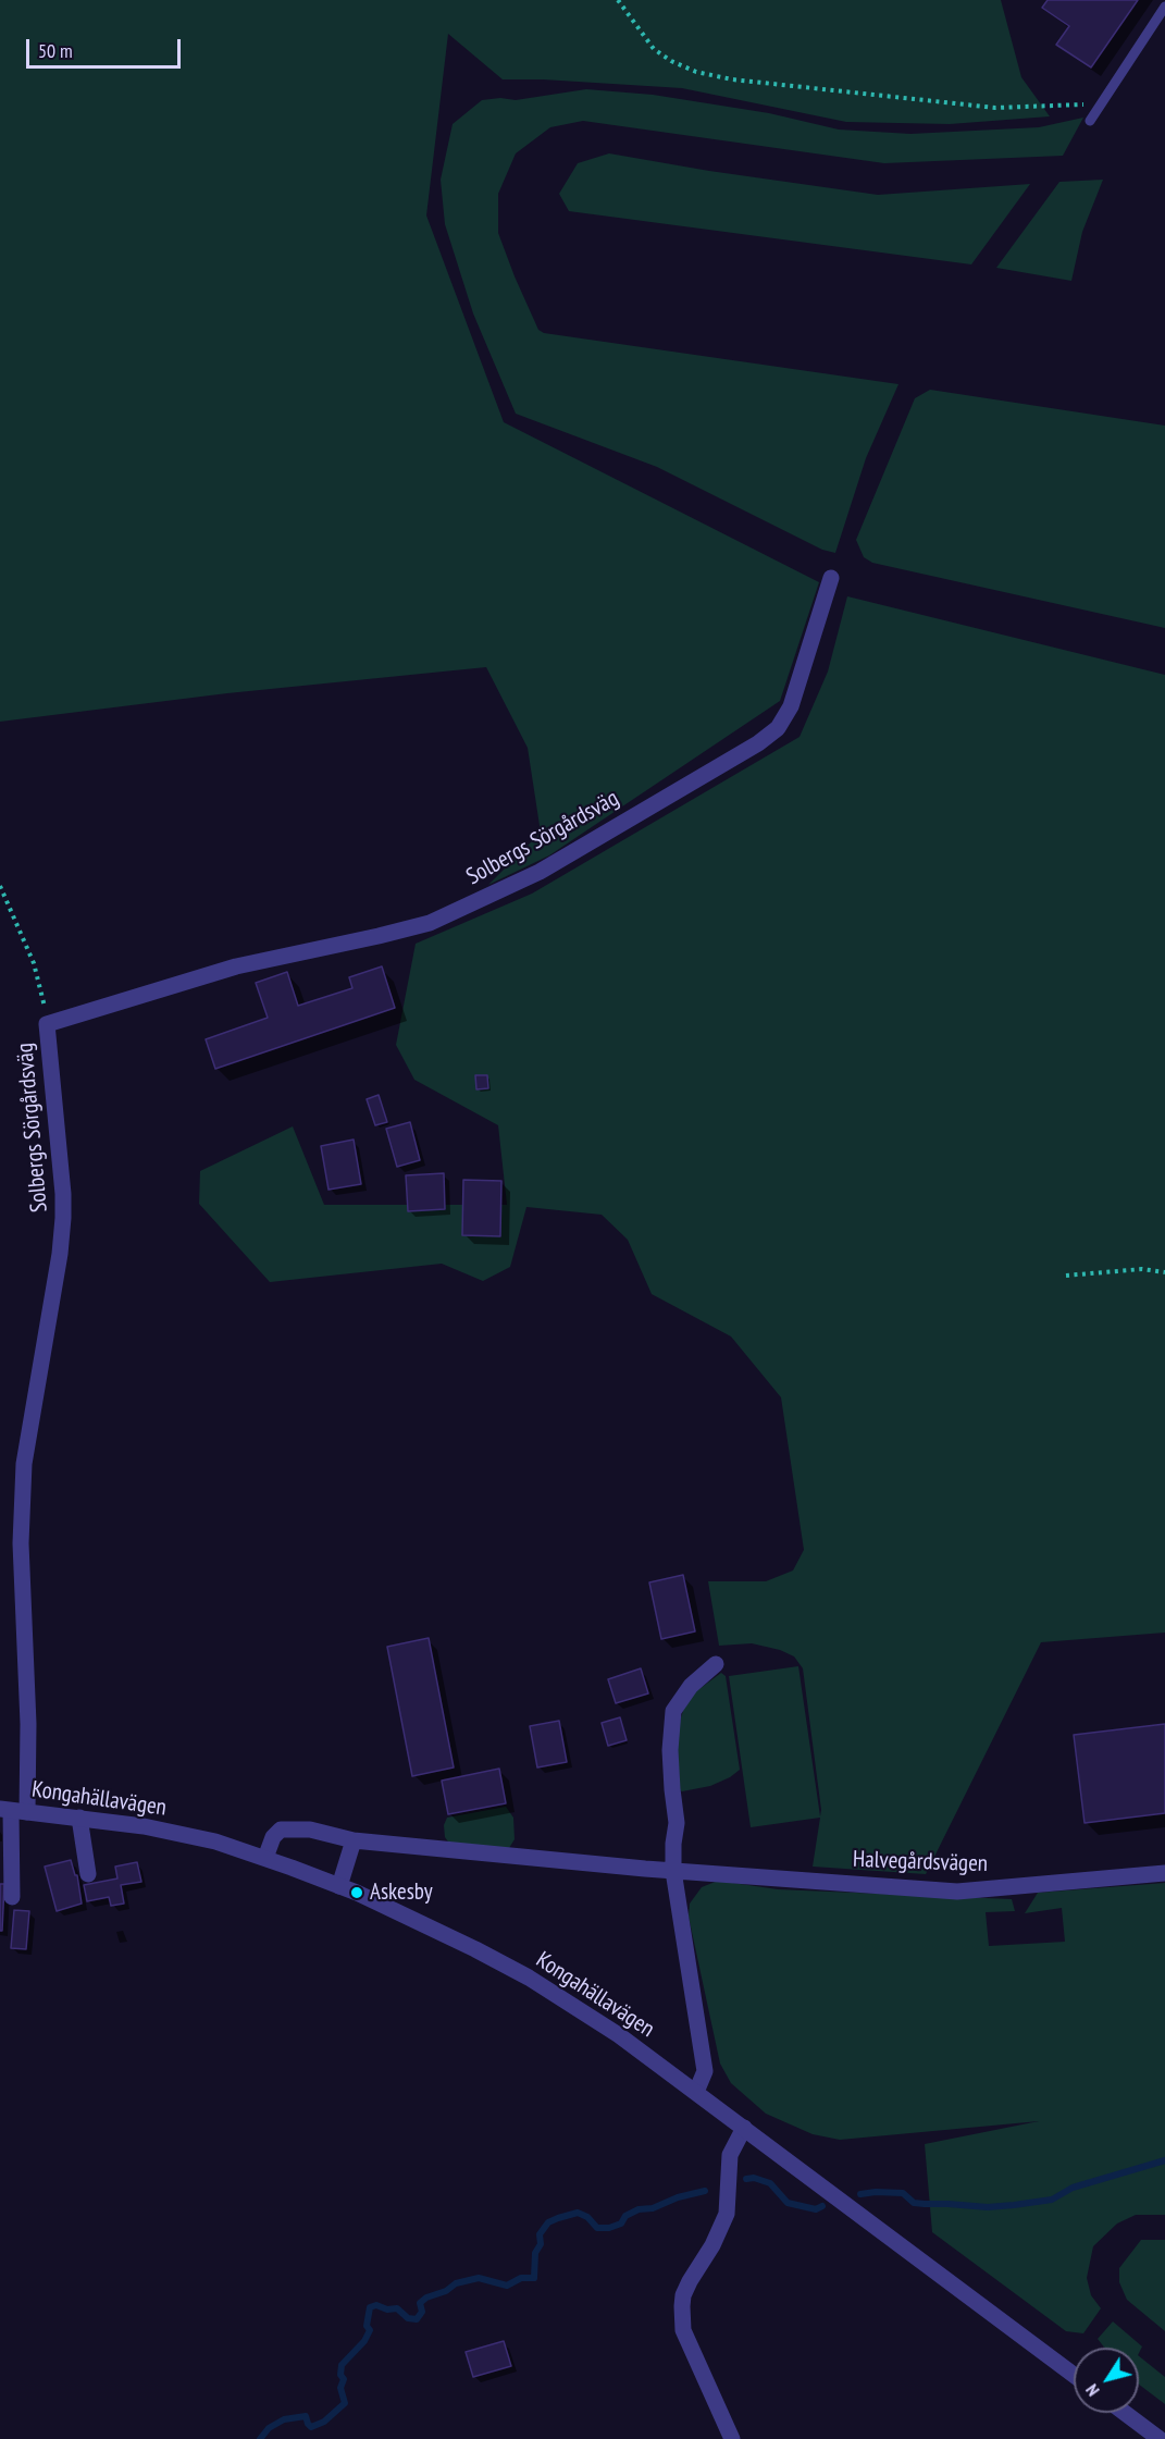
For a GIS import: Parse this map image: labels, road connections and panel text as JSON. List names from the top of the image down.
{
  "streets": {
    "street": ["Solbergs Sörgårdsväg", "Kongahällavägen", "Halvegårdsvägen"]
  },
  "crossings": [
    ["Solbergs Sörgårdsväg", "Kongahällavägen"],
    ["Kongahällavägen", "Halvegårdsvägen"]
  ],
  "places": ["Askesby"],
  "scale_bar": "50 m",
  "north": "bottom left"
}
